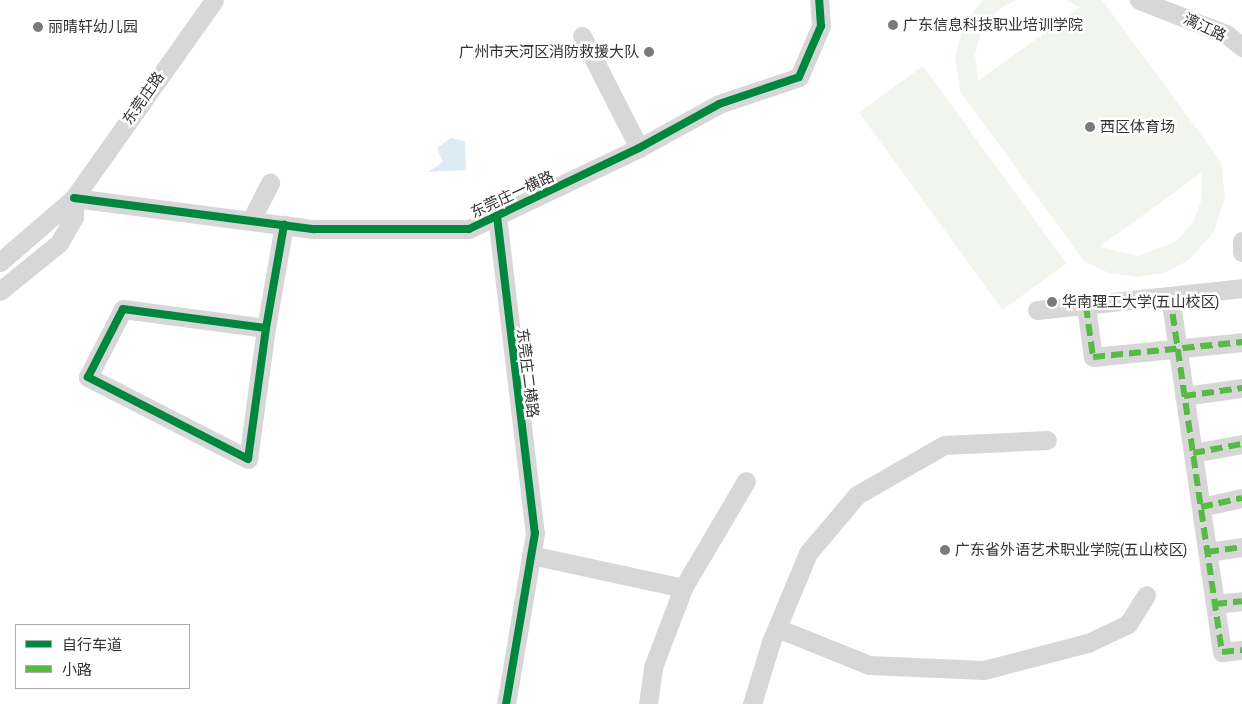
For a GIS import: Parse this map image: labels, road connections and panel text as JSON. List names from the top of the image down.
{
  "streets": {
    "street": [
      "漓江路",
      "东莞庄路",
      "东莞庄一横路",
      "东莞庄二横路"
    ]
  },
  "crossings": [
    ["东莞庄路", "东莞庄一横路"],
    ["东莞庄一横路", "东莞庄二横路"]
  ],
  "places": [
    "广东信息科技职业培训学院",
    "丽晴轩幼儿园",
    "广州市天河区消防救援大队",
    "西区体育场",
    "华南理工大学(五山校区)",
    "广东省外语艺术职业学院(五山校区)"
  ],
  "legend": ["自行车道", "小路"]
}
